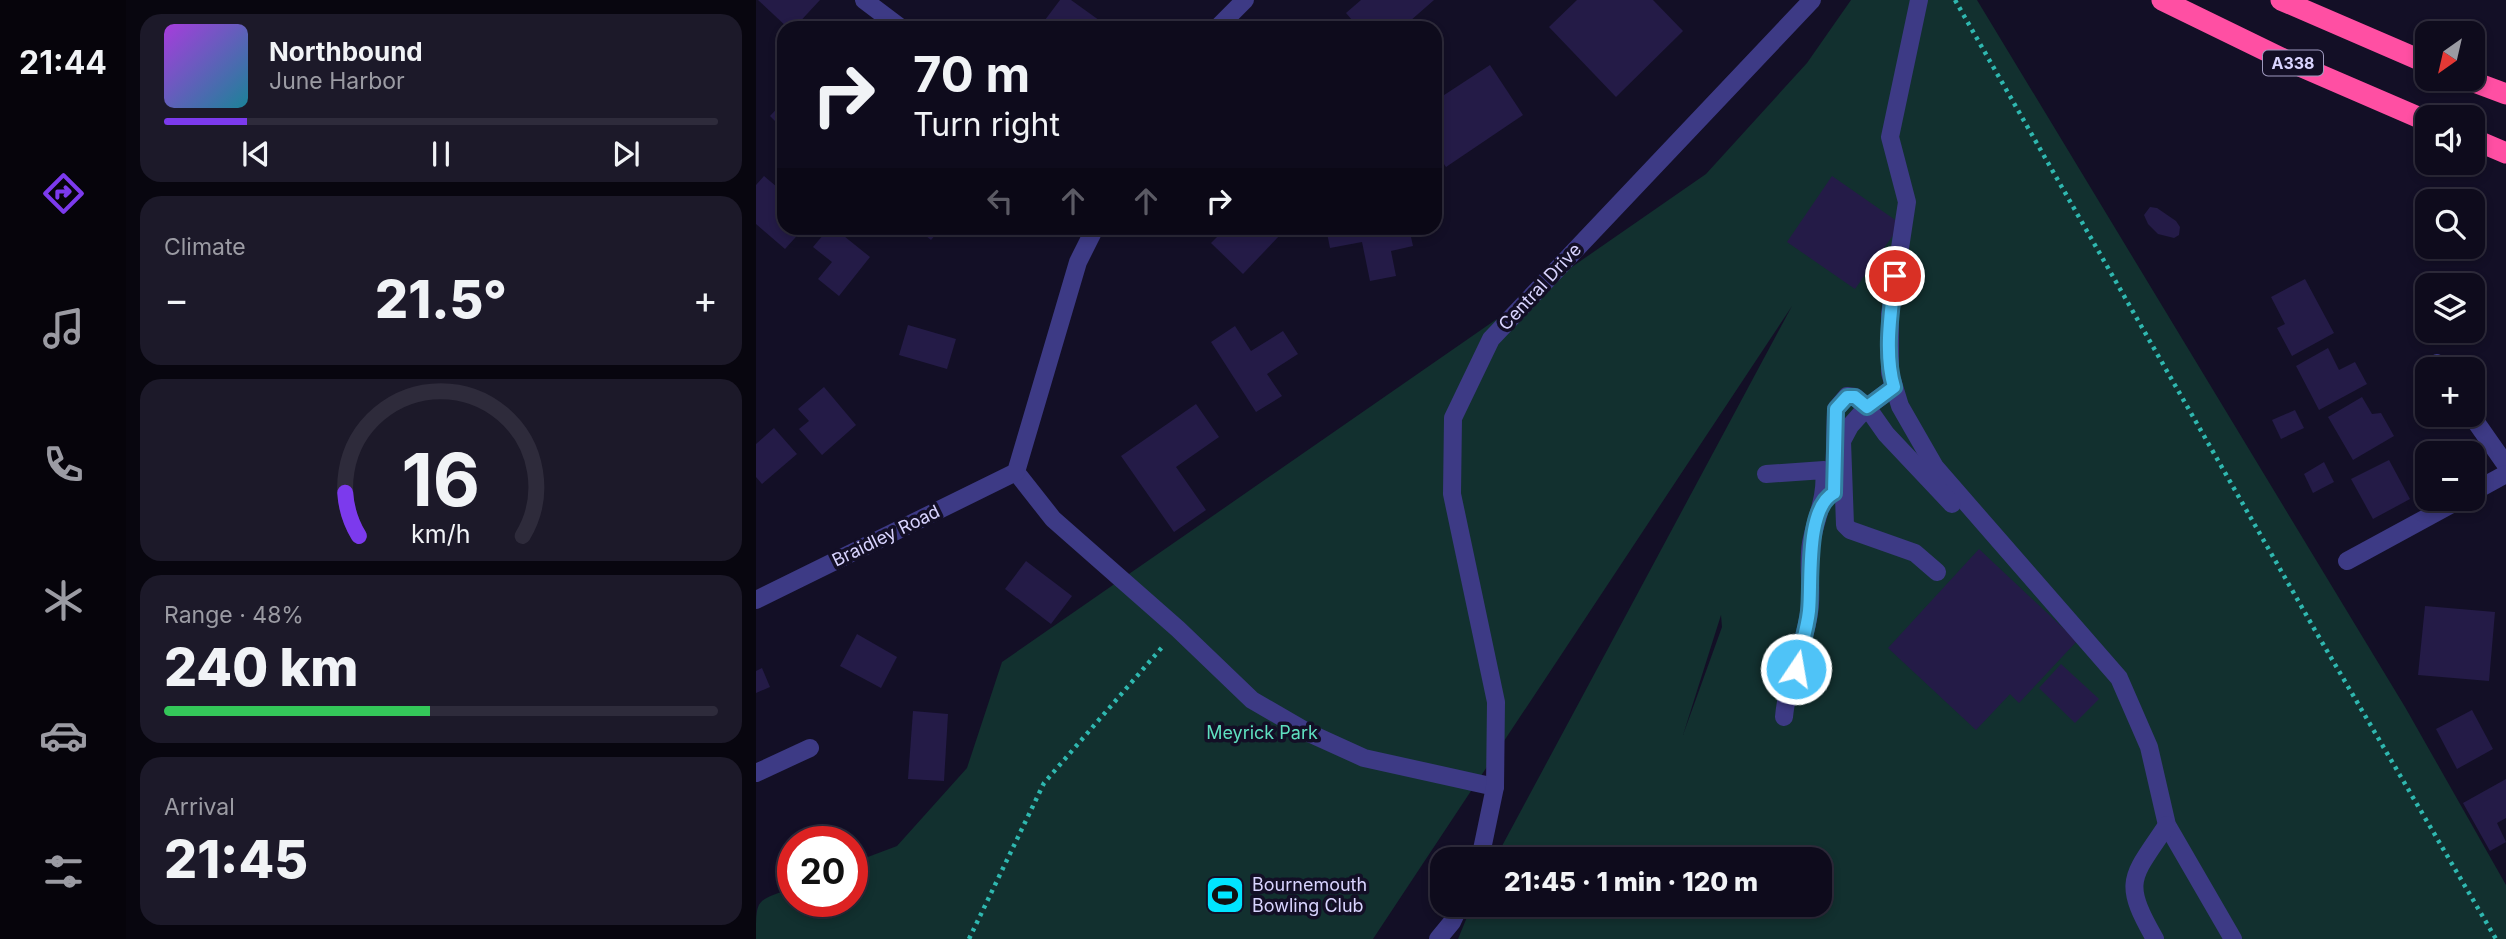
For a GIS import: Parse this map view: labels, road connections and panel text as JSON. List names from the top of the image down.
{
  "streets": {
    "highway": ["A338"],
    "street": ["Central Drive", "Braidley Road"]
  },
  "parks": ["Meyrick Park"],
  "places": {
    "sports": ["Bournemouth Bowling Club"]
  },
  "north": "bottom left",
  "page": {
    "tabs": "21:44",
    "map_buttons": ["+", "−"],
    "turn": ["70 m", "Turn right"],
    "song": ["Northbound", "June Harbor"],
    "tile": [
      "Climate",
      ["Range · 48%", "240 km"],
      ["Arrival", "21:45"]
    ],
    "heat": ["−", "21.5°", "+"],
    "limit": "20",
    "trip": "21:45 · 1 min · 120 m",
    "gauge": ["16", "km/h"]
  }
}
